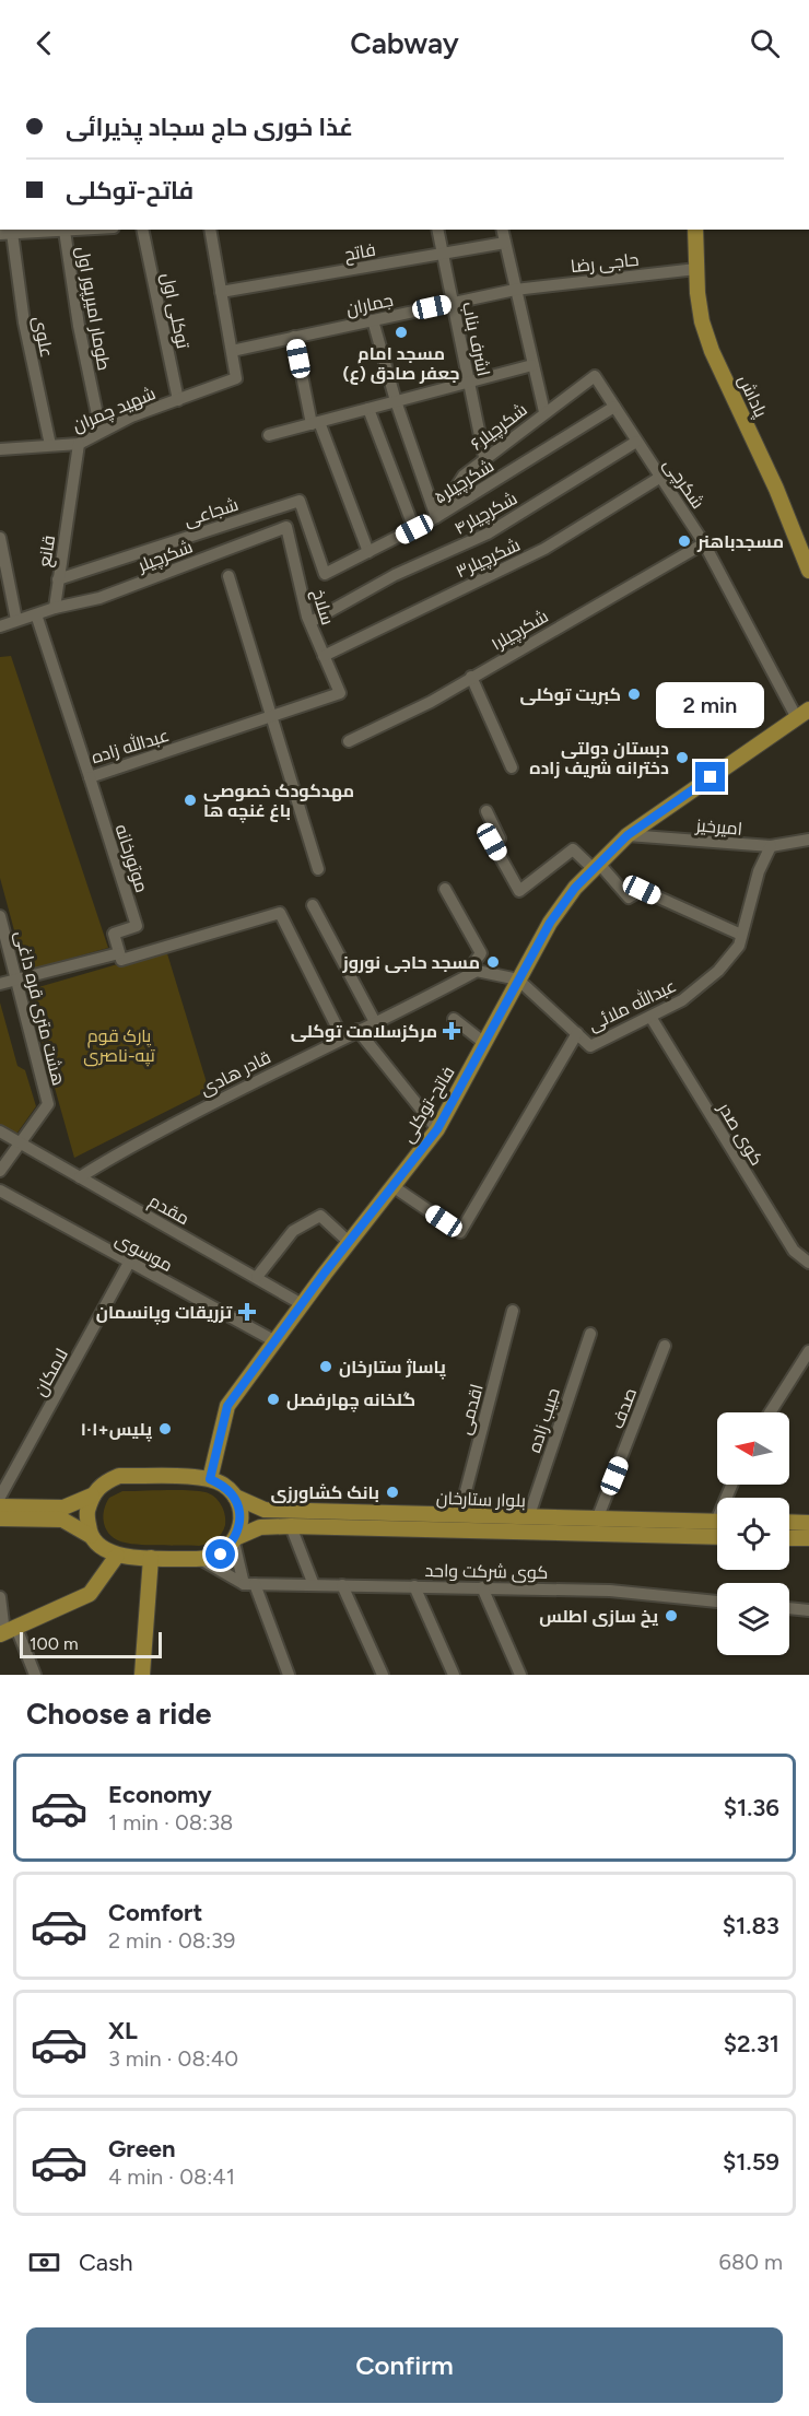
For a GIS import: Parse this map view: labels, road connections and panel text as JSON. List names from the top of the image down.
{
  "streets": {
    "main road": ["پاداش", "فاتح-توکلی", "بلوار ستارخان"],
    "street": [
      "فاتح",
      "حاجی رضا",
      "جماران",
      "طومار امیرپور اول",
      "توکلی اول",
      "علوی",
      "اشرف بناب",
      "شهید چمران",
      "شکرچیلر۶",
      "شکرچیلر۵",
      "شکرچی",
      "شجاعی",
      "شکرچیلر۴",
      "قانع",
      "شکرچیلر",
      "شکرچیلر۳",
      "سلاخ",
      "شکرچیلر۱",
      "عبدالله زاده",
      "امیرخیز",
      "موتورخانه",
      "عبدالله ملائی",
      "هشت متری قره داغی",
      "قادر هادی",
      "کوی صدر",
      "مقدم",
      "موسوی",
      "لامکان",
      "صدف",
      "اقدمی",
      "حبیب زاده",
      "کوی شرکت واحد"
    ]
  },
  "crossings": [
    ["فاتح", "اشرف بناب"],
    ["حاجی رضا", "جماران"],
    ["حاجی رضا", "پاداش"],
    ["جماران", "اشرف بناب"],
    ["جماران", "شهید چمران"],
    ["طومار امیرپور اول", "شهید چمران"],
    ["توکلی اول", "شهید چمران"],
    ["علوی", "شهید چمران"],
    ["اشرف بناب", "شکرچیلر۶"],
    ["شهید چمران", "قانع"],
    ["شکرچیلر۶", "شکرچیلر۵"],
    ["شکرچیلر۶", "شکرچی"],
    ["شکرچیلر۵", "شکرچی"],
    ["شکرچیلر۵", "شجاعی"],
    ["شکرچی", "شکرچیلر۴"],
    ["شکرچی", "شکرچیلر۳"],
    ["شکرچی", "شکرچیلر۱"],
    ["شکرچی", "فاتح-توکلی"],
    ["شجاعی", "قانع"],
    ["شکرچیلر۴", "سلاخ"],
    ["قانع", "شکرچیلر"],
    ["شکرچیلر", "سلاخ"],
    ["شکرچیلر۳", "سلاخ"],
    ["سلاخ", "عبدالله زاده"],
    ["عبدالله زاده", "موتورخانه"],
    ["امیرخیز", "عبدالله ملائی"],
    ["امیرخیز", "فاتح-توکلی"],
    ["عبدالله ملائی", "فاتح-توکلی"],
    ["عبدالله ملائی", "کوی صدر"],
    ["هشت متری قره داغی", "مقدم"],
    ["قادر هادی", "مقدم"],
    ["فاتح-توکلی", "مقدم"],
    ["فاتح-توکلی", "موسوی"],
    ["فاتح-توکلی", "بلوار ستارخان"],
    ["موسوی", "لامکان"],
    ["صدف", "بلوار ستارخان"],
    ["اقدمی", "بلوار ستارخان"],
    ["حبیب زاده", "بلوار ستارخان"]
  ],
  "parks": ["پارک قوم تپه-ناصری"],
  "places": {
    "other": [
      "مسجد امام جعفر صادق (ع)",
      "مسجدباهنر",
      "کبریت توکلی",
      "دبستان دولتی دخترانه شریف زاده",
      "مهدکودک خصوصی باغ غنچه ها",
      "مسجد حاجی نوروز",
      "پاساژ ستارخان",
      "گلخانه چهارفصل",
      "پلیس+۱۰۱",
      "بانک کشاورزی",
      "یخ سازی اطلس"
    ],
    "health": ["مرکزسلامت توکلی", "تزریقات وپانسمان"]
  },
  "scale_bar": "100 m",
  "north": "left",
  "page": {
    "header": "Cabway",
    "banner": ["غذا خوری حاج سجاد پذیرائی", "فاتح-توکلی"],
    "bubble": "2 min",
    "scale": "100 m",
    "heading": "Choose a ride",
    "list": [
      {
        "name": "Economy",
        "note": "1 min · 08:38",
        "value": "$1.36"
      },
      {
        "name": "Comfort",
        "note": "2 min · 08:39",
        "value": "$1.83"
      },
      {
        "name": "XL",
        "note": "3 min · 08:40",
        "value": "$2.31"
      },
      {
        "name": "Green",
        "note": "4 min · 08:41",
        "value": "$1.59"
      }
    ],
    "pay": ["Cash", "680 m"],
    "buttons": "Confirm"
  }
}
